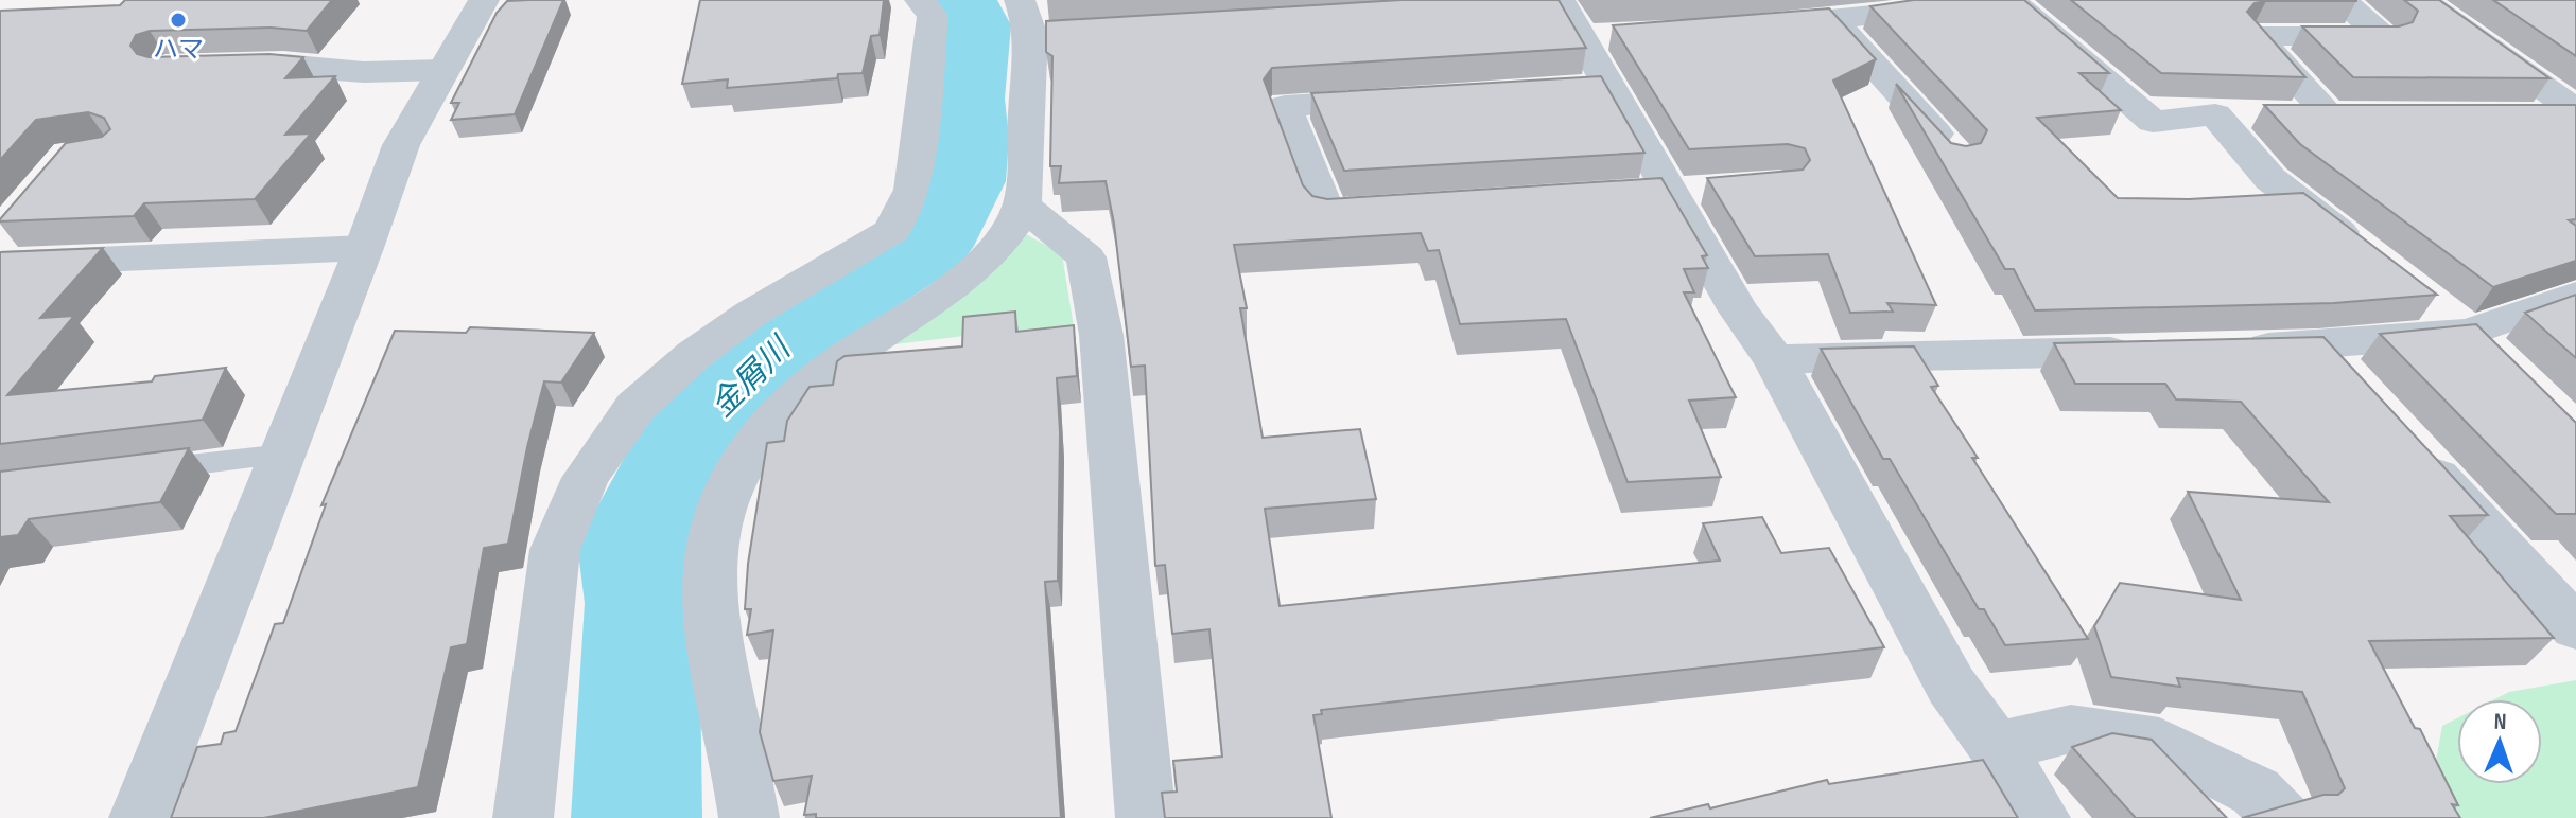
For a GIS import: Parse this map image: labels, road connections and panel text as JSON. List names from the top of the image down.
{
  "water": ["金屑川"],
  "places": ["ハマ"],
  "north": "top"
}
